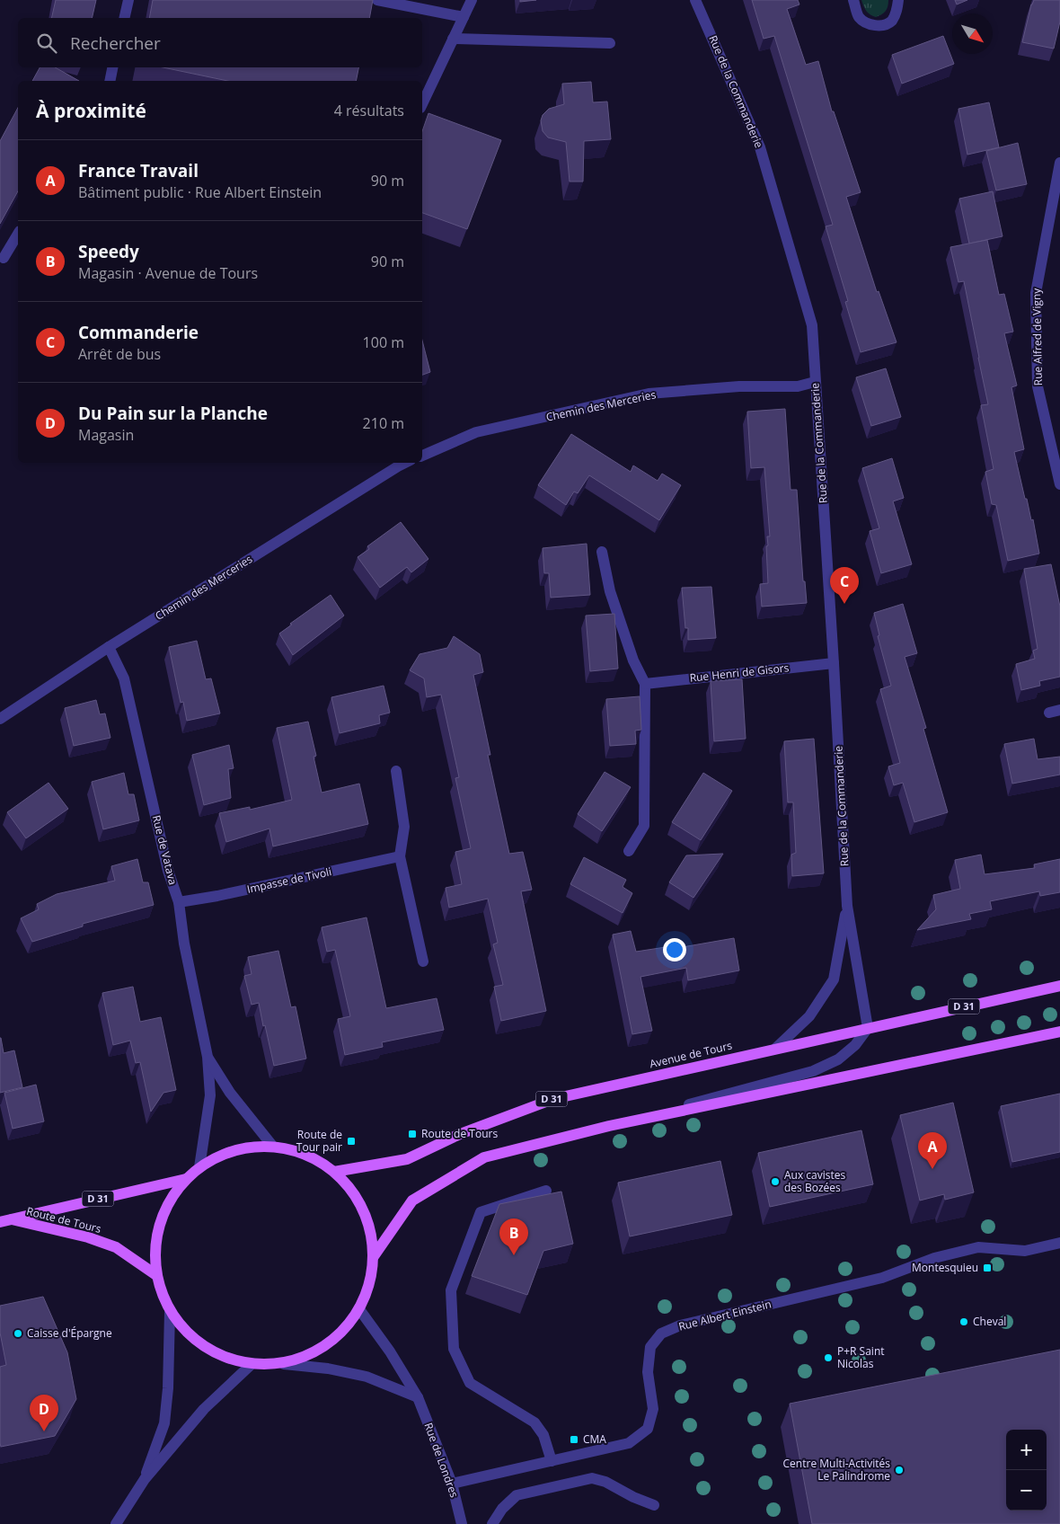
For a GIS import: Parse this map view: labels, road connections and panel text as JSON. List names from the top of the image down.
{
  "streets": {
    "main road": ["D 31", "Avenue de Tours", "Route de Tours"],
    "street": [
      "Rue de la Commanderie",
      "Rue Alfred de Vigny",
      "Chemin des Merceries",
      "Rue Henri de Gisors",
      "Rue de Vatava",
      "Impasse de Tivoli",
      "Rue Albert Einstein",
      "Rue de Londres"
    ]
  },
  "crossings": [
    ["Rue de la Commanderie", "Chemin des Merceries"],
    ["Rue de la Commanderie", "Rue Henri de Gisors"],
    ["Rue de la Commanderie", "Avenue de Tours"],
    ["Chemin des Merceries", "Rue de Vatava"],
    ["Rue de Vatava", "Impasse de Tivoli"],
    ["Rue Albert Einstein", "Rue de Londres"]
  ],
  "places": {
    "transit": [
      "Route de Tours",
      "Route de Tour pair",
      "Montesquieu",
      "CMA"
    ],
    "other": [
      "Aux cavistes des Bozées",
      "Cheval",
      "Caisse d'Épargne",
      "P+R Saint Nicolas",
      "Centre Multi-Activités Le Palindrome"
    ]
  },
  "north": "bottom right",
  "page": {
    "search": "Rechercher",
    "heading": ["À proximité", "4 résultats"],
    "list": [
      {
        "mark": "A",
        "name": "France Travail",
        "note": "Bâtiment public · Rue Albert Einstein",
        "value": "90 m"
      },
      {
        "mark": "B",
        "name": "Speedy",
        "note": "Magasin · Avenue de Tours",
        "value": "90 m"
      },
      {
        "mark": "C",
        "name": "Commanderie",
        "note": "Arrêt de bus",
        "value": "100 m"
      },
      {
        "mark": "D",
        "name": "Du Pain sur la Planche",
        "note": "Magasin",
        "value": "210 m"
      }
    ],
    "pins": [
      "C",
      "A",
      "B",
      "D"
    ],
    "map_buttons": ["+", "−"]
  }
}
